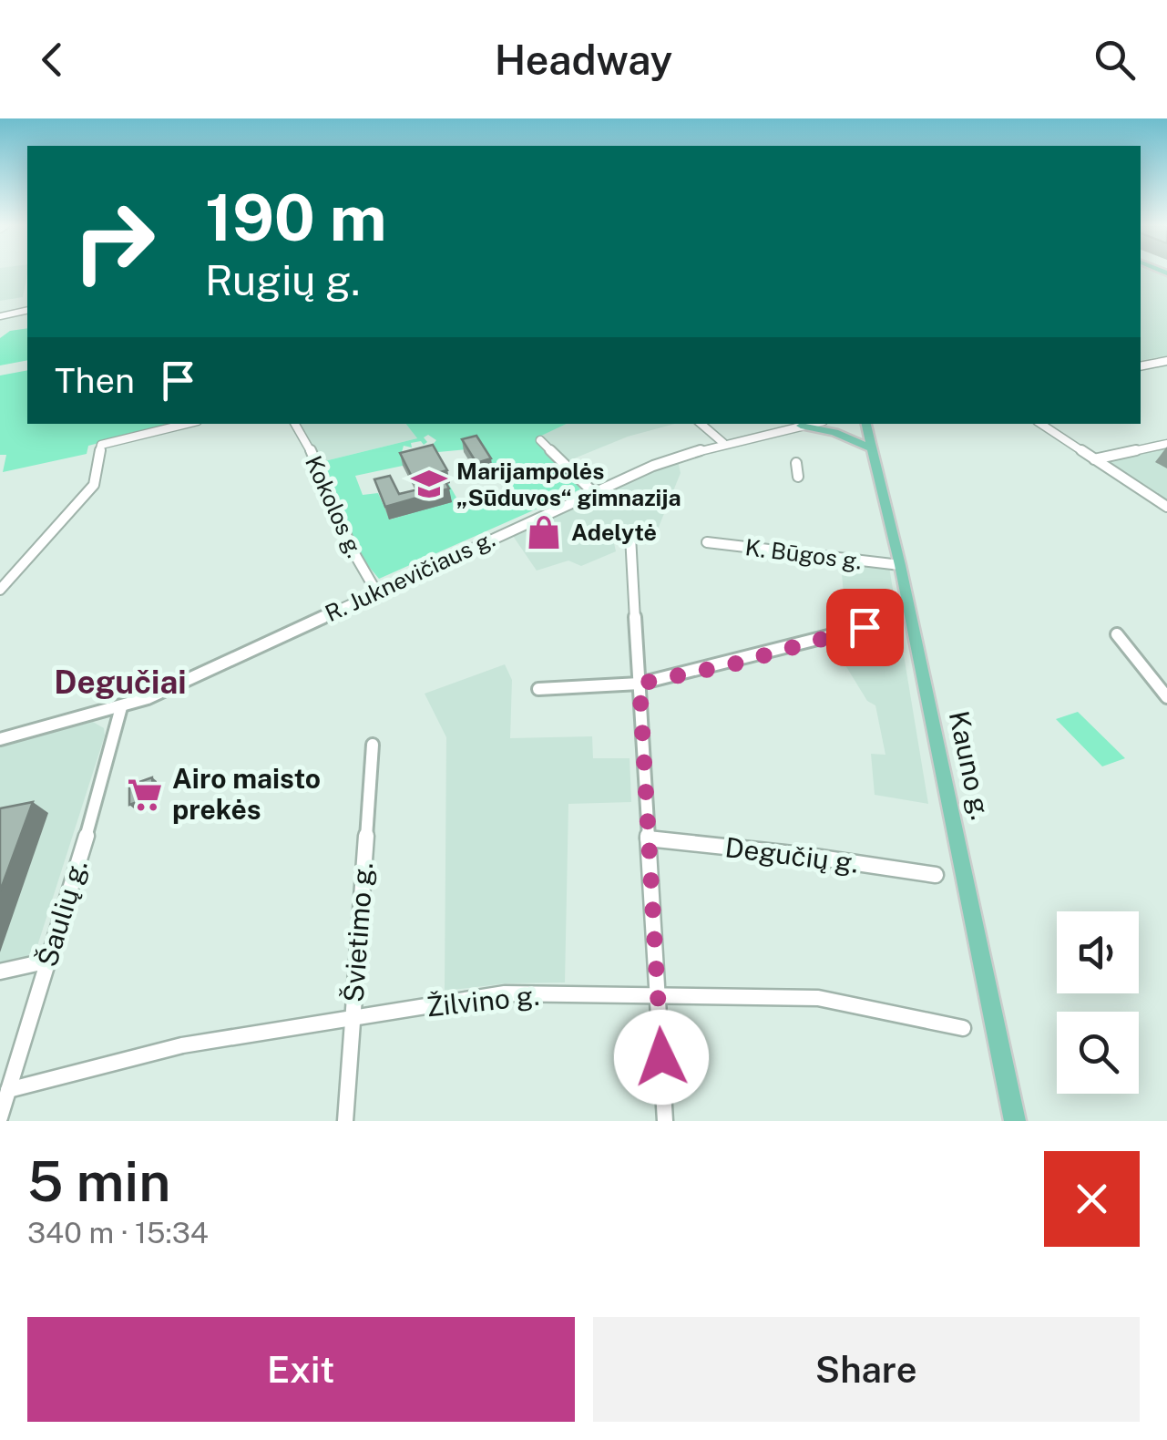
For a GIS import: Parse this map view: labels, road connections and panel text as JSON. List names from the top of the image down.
{
  "streets": {
    "main road": ["Kauno g."],
    "street": [
      "Kokolos g.",
      "K. Būgos g.",
      "R. Juknevičiaus g.",
      "Degučių g.",
      "Šaulių g.",
      "Švietimo g.",
      "Žilvino g."
    ]
  },
  "crossings": [
    ["Kokolos g.", "R. Juknevičiaus g."],
    ["K. Būgos g.", "Kauno g."],
    ["R. Juknevičiaus g.", "Šaulių g."],
    ["Šaulių g.", "Žilvino g."],
    ["Švietimo g.", "Žilvino g."]
  ],
  "districts": ["Degučiai"],
  "places": {
    "school or university": ["Marijampolės „Sūduvos“ gimnazija"],
    "shop": ["Adelytė"],
    "supermarket": ["Airo maisto prekės"]
  },
  "page": {
    "header": "Headway",
    "turn": ["190 m", "Rugių g."],
    "then": "Then",
    "heading": ["5 min", "340 m · 15:34"],
    "buttons": ["Exit", "Share"]
  }
}
